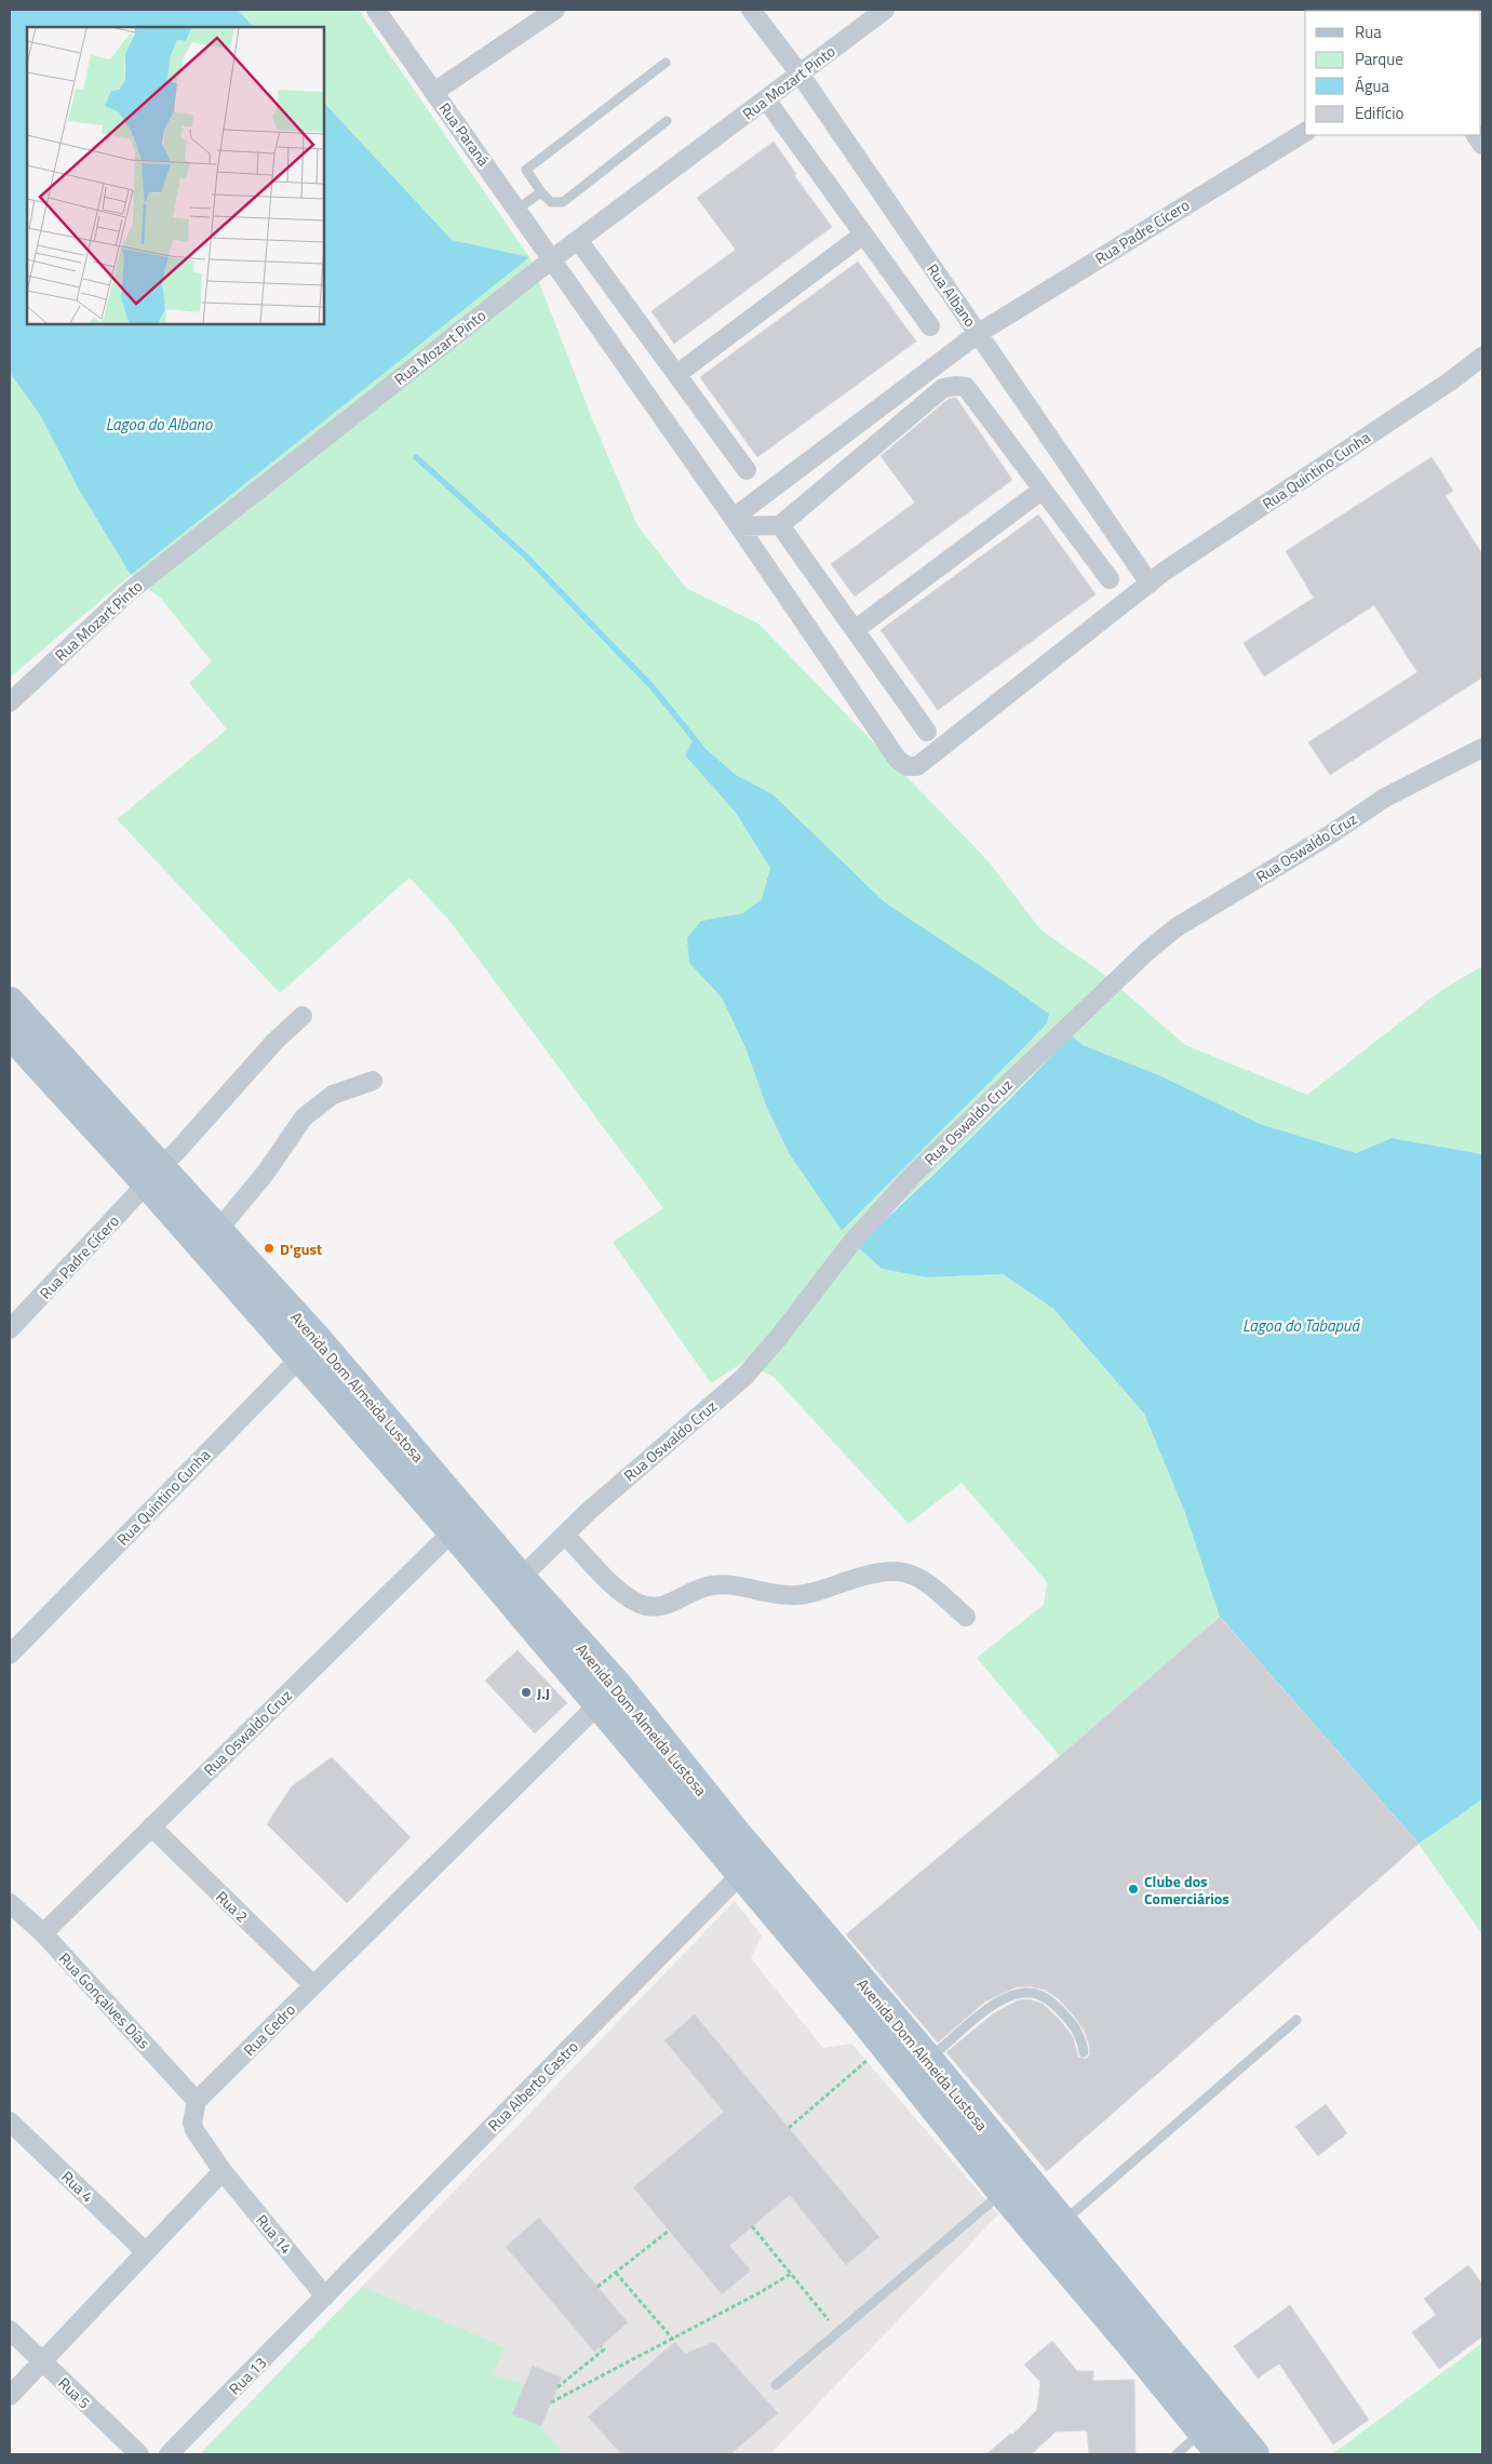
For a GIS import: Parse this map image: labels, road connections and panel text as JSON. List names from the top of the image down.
{
  "streets": {
    "main road": ["Avenida Dom Almeida Lustosa"],
    "street": [
      "Rua Mozart Pinto",
      "Rua Paraná",
      "Rua Padre Cícero",
      "Rua Albano",
      "Rua Quintino Cunha",
      "Rua Oswaldo Cruz",
      "Rua 2",
      "Rua Gonçalves Días",
      "Rua Cedro",
      "Rua Alberto Castro",
      "Rua 4",
      "Rua 14",
      "Rua 13",
      "Rua 5"
    ]
  },
  "crossings": [
    ["Rua Mozart Pinto", "Rua Paraná"],
    ["Rua Mozart Pinto", "Rua Albano"],
    ["Rua Paraná", "Rua Padre Cícero"],
    ["Rua Paraná", "Rua Quintino Cunha"],
    ["Rua Padre Cícero", "Rua Albano"],
    ["Rua Padre Cícero", "Rua Quintino Cunha"],
    ["Rua Padre Cícero", "Avenida Dom Almeida Lustosa"],
    ["Rua Albano", "Rua Quintino Cunha"],
    ["Rua Quintino Cunha", "Avenida Dom Almeida Lustosa"],
    ["Rua Oswaldo Cruz", "Avenida Dom Almeida Lustosa"],
    ["Rua Oswaldo Cruz", "Rua 2"],
    ["Rua Oswaldo Cruz", "Rua Gonçalves Días"],
    ["Avenida Dom Almeida Lustosa", "Rua Cedro"],
    ["Avenida Dom Almeida Lustosa", "Rua Alberto Castro"],
    ["Rua 2", "Rua Cedro"],
    ["Rua Gonçalves Días", "Rua Cedro"],
    ["Rua Alberto Castro", "Rua 14"],
    ["Rua Alberto Castro", "Rua 13"],
    ["Rua 14", "Rua 13"]
  ],
  "water": ["Lagoa do Albano", "Lagoa do Tabapuá"],
  "places": ["D'gust", "J.J", "Clube dos Comerciários"],
  "legend": [
    "Rua",
    "Parque",
    "Água",
    "Edifício"
  ]
}
